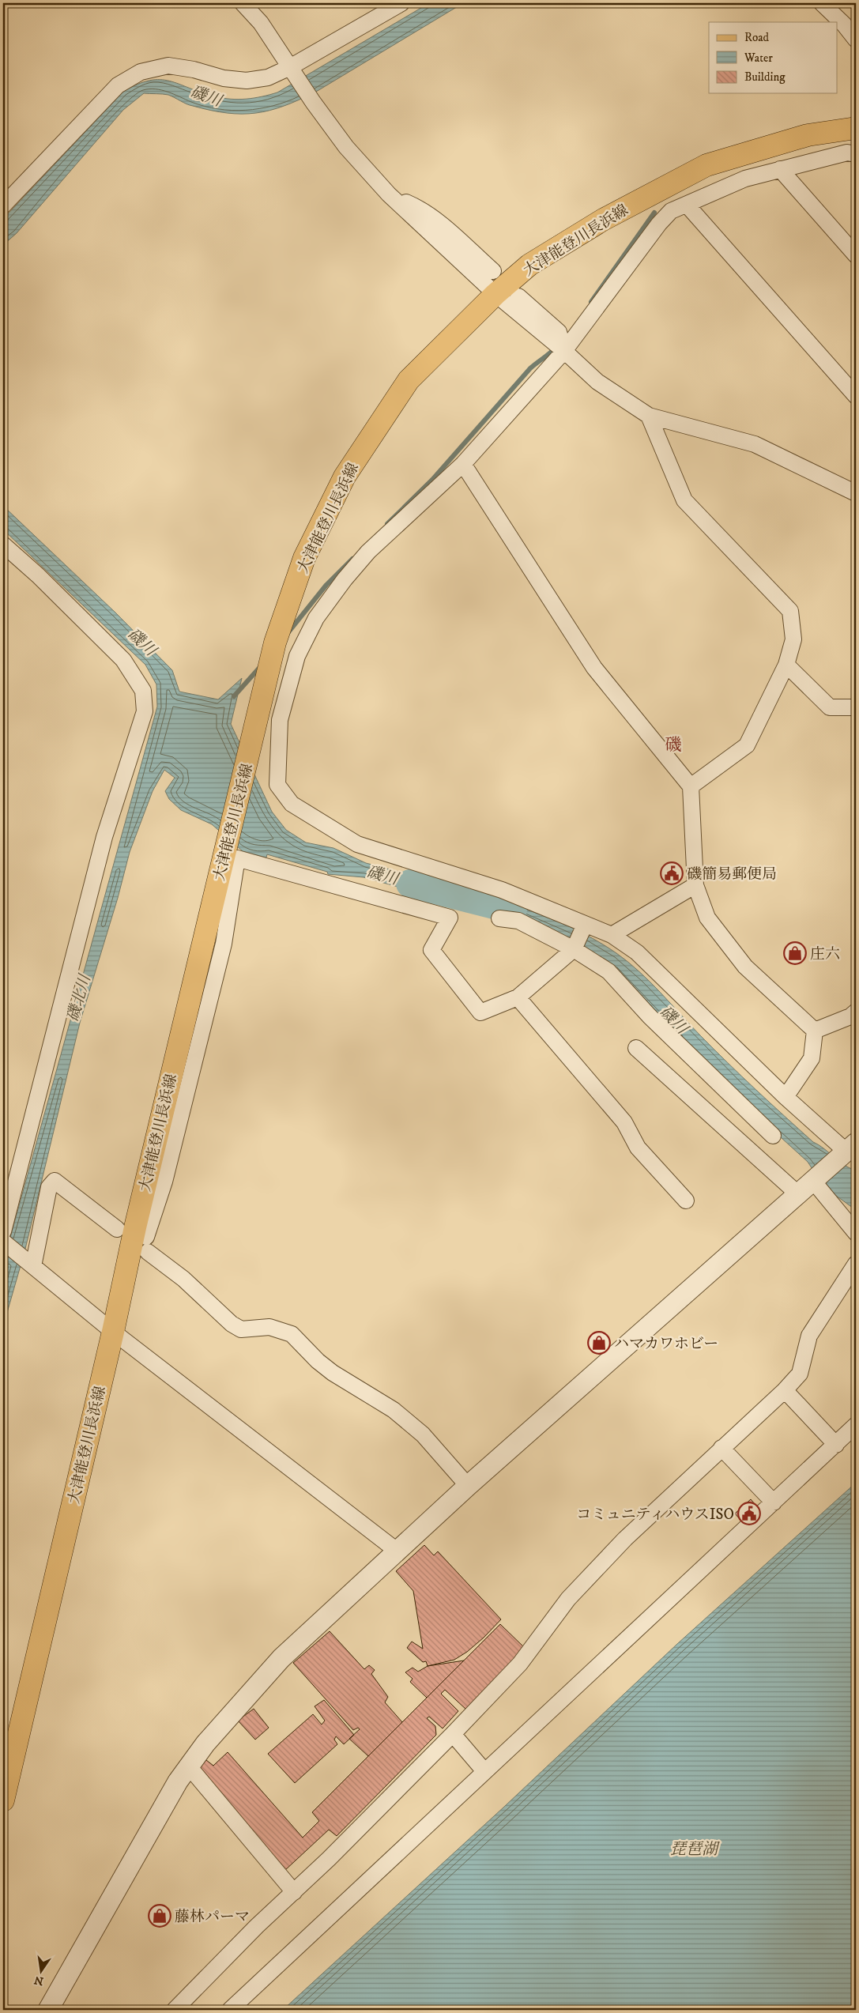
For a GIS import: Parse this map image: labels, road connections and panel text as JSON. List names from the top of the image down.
{
  "streets": {
    "main road": ["大津能登川長浜線"]
  },
  "districts": ["磯"],
  "water": ["磯川", "磯北川", "琵琶湖"],
  "places": {
    "public building": ["磯簡易郵便局", "コミュニティハウスISO"],
    "shop": ["庄六", "ハマカワホビー", "藤林パーマ"]
  },
  "legend": ["Road", "Water", "Building"],
  "north": "bottom"
}
